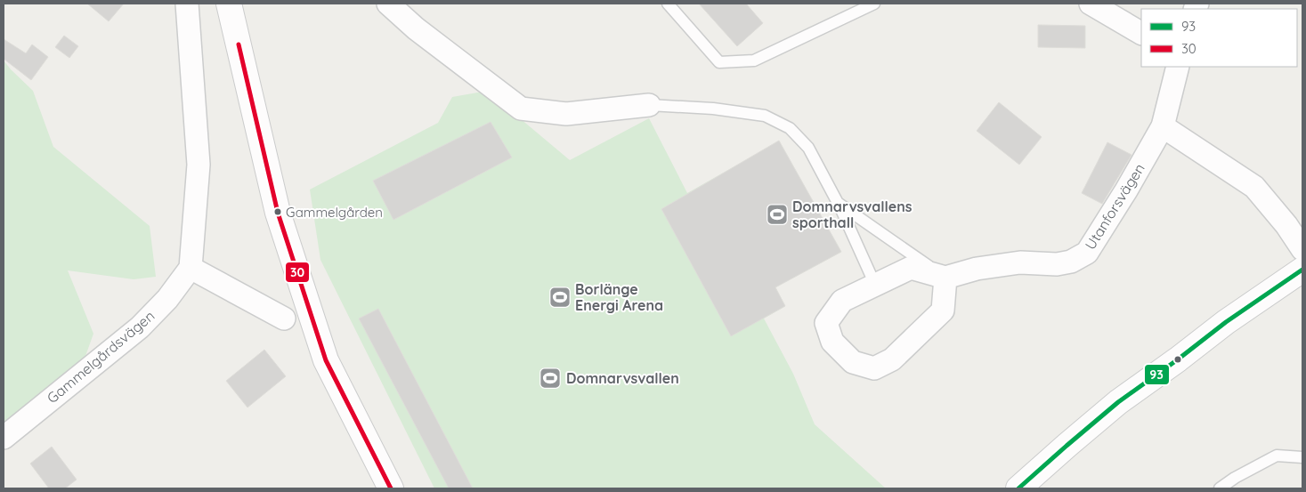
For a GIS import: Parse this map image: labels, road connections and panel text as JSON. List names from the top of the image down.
{
  "streets": {
    "street": ["Utanforsvägen", "Gammelgårdsvägen"]
  },
  "places": {
    "other": ["Gammelgården"],
    "sports": ["Domnarvsvallens sporthall", "Borlänge Energi Arena", "Domnarvsvallen"]
  },
  "lines": ["transit line 30", "transit line 93"],
  "legend": ["93", "30"]
}
